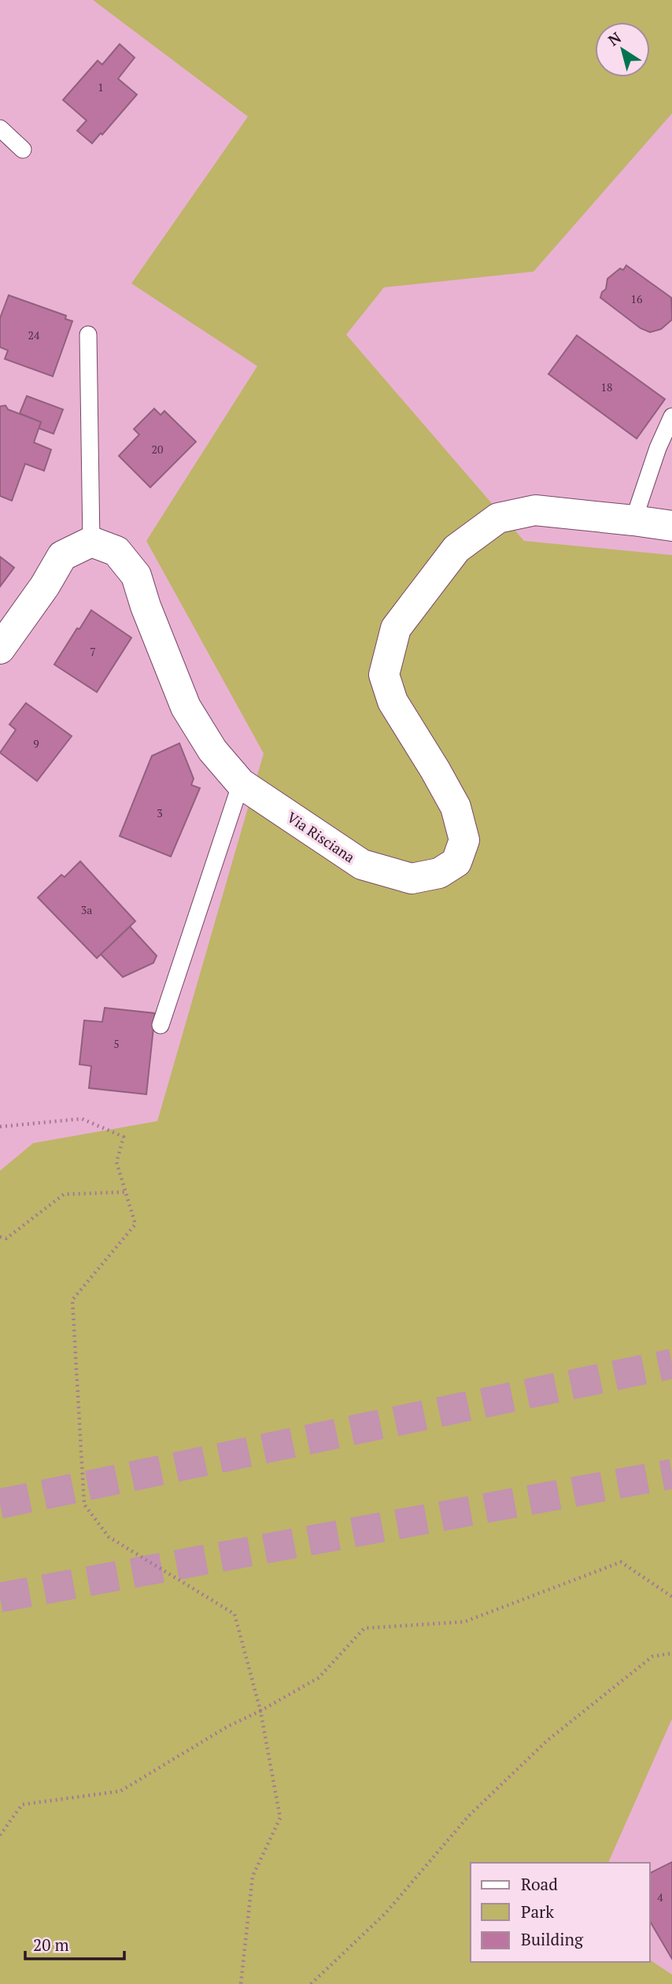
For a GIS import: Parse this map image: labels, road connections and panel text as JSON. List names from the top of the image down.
{
  "streets": {
    "street": ["Via Risciana"]
  },
  "house_numbers": [
    "1",
    "16",
    "24",
    "18",
    "20",
    "7",
    "9",
    "3",
    "3a",
    "5",
    "4"
  ],
  "legend": ["Road", "Park", "Building"],
  "scale_bar": "20 m",
  "north": "top left"
}
